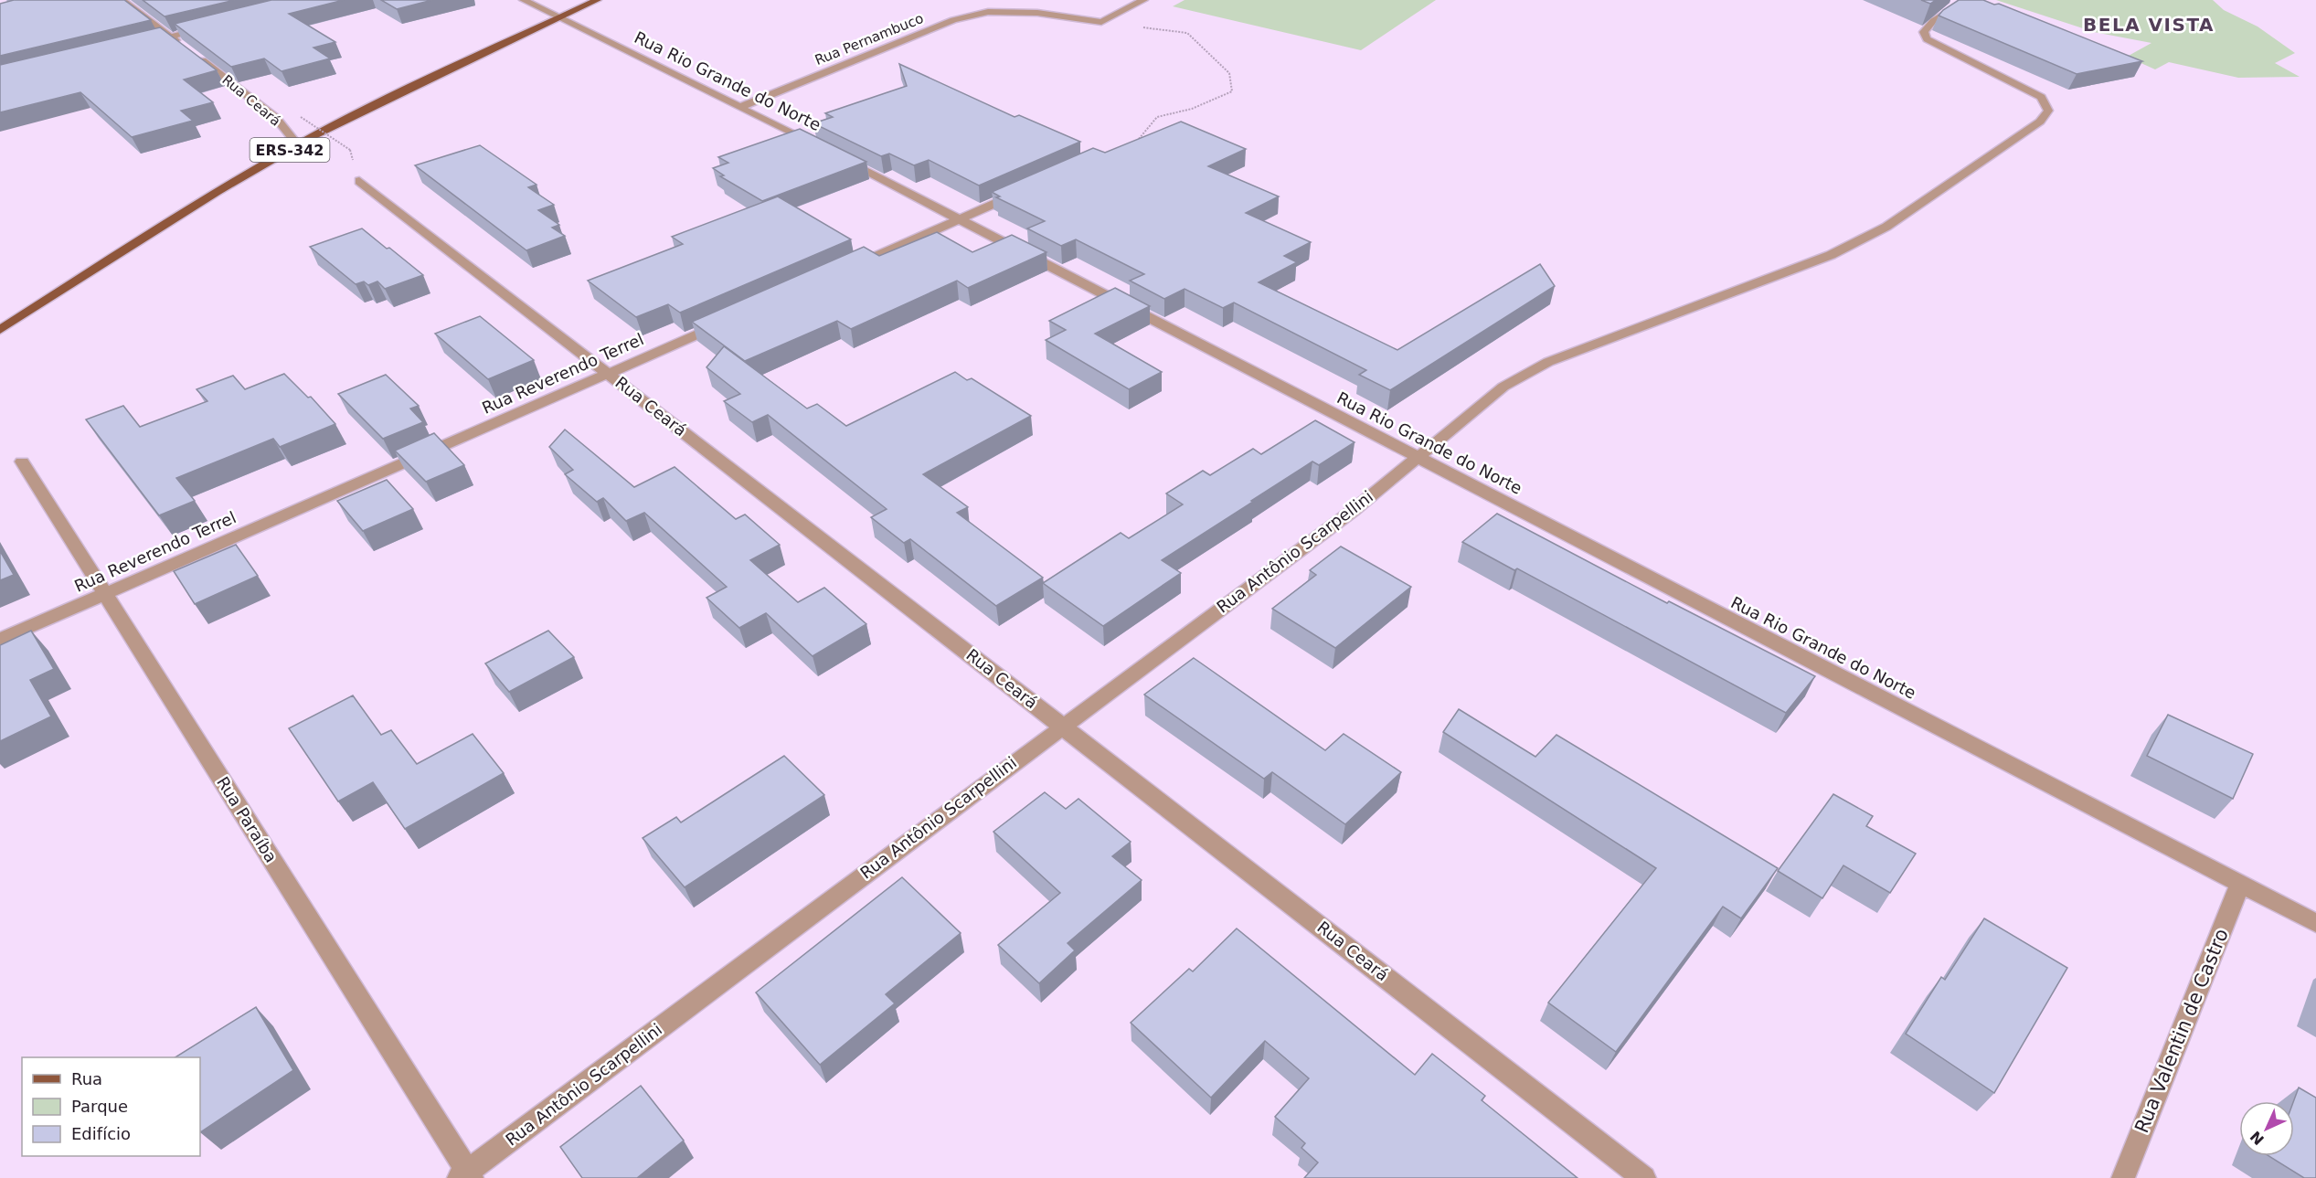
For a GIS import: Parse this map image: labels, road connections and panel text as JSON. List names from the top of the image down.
{
  "streets": {
    "main road": ["ERS-342"],
    "street": [
      "Rua Pernambuco",
      "Rua Rio Grande do Norte",
      "Rua Ceará",
      "Rua Reverendo Terrel",
      "Rua Antônio Scarpellini",
      "Rua Paraíba",
      "Rua Valentin de Castro"
    ]
  },
  "crossings": [
    ["Rua Pernambuco", "Rua Rio Grande do Norte"],
    ["Rua Rio Grande do Norte", "ERS-342"],
    ["Rua Rio Grande do Norte", "Rua Antônio Scarpellini"],
    ["Rua Rio Grande do Norte", "Rua Valentin de Castro"],
    ["Rua Ceará", "ERS-342"],
    ["Rua Ceará", "Rua Reverendo Terrel"],
    ["Rua Ceará", "Rua Antônio Scarpellini"],
    ["Rua Reverendo Terrel", "Rua Paraíba"],
    ["Rua Antônio Scarpellini", "Rua Paraíba"]
  ],
  "districts": ["BELA VISTA"],
  "legend": ["Rua", "Parque", "Edifício"],
  "north": "bottom left"
}
